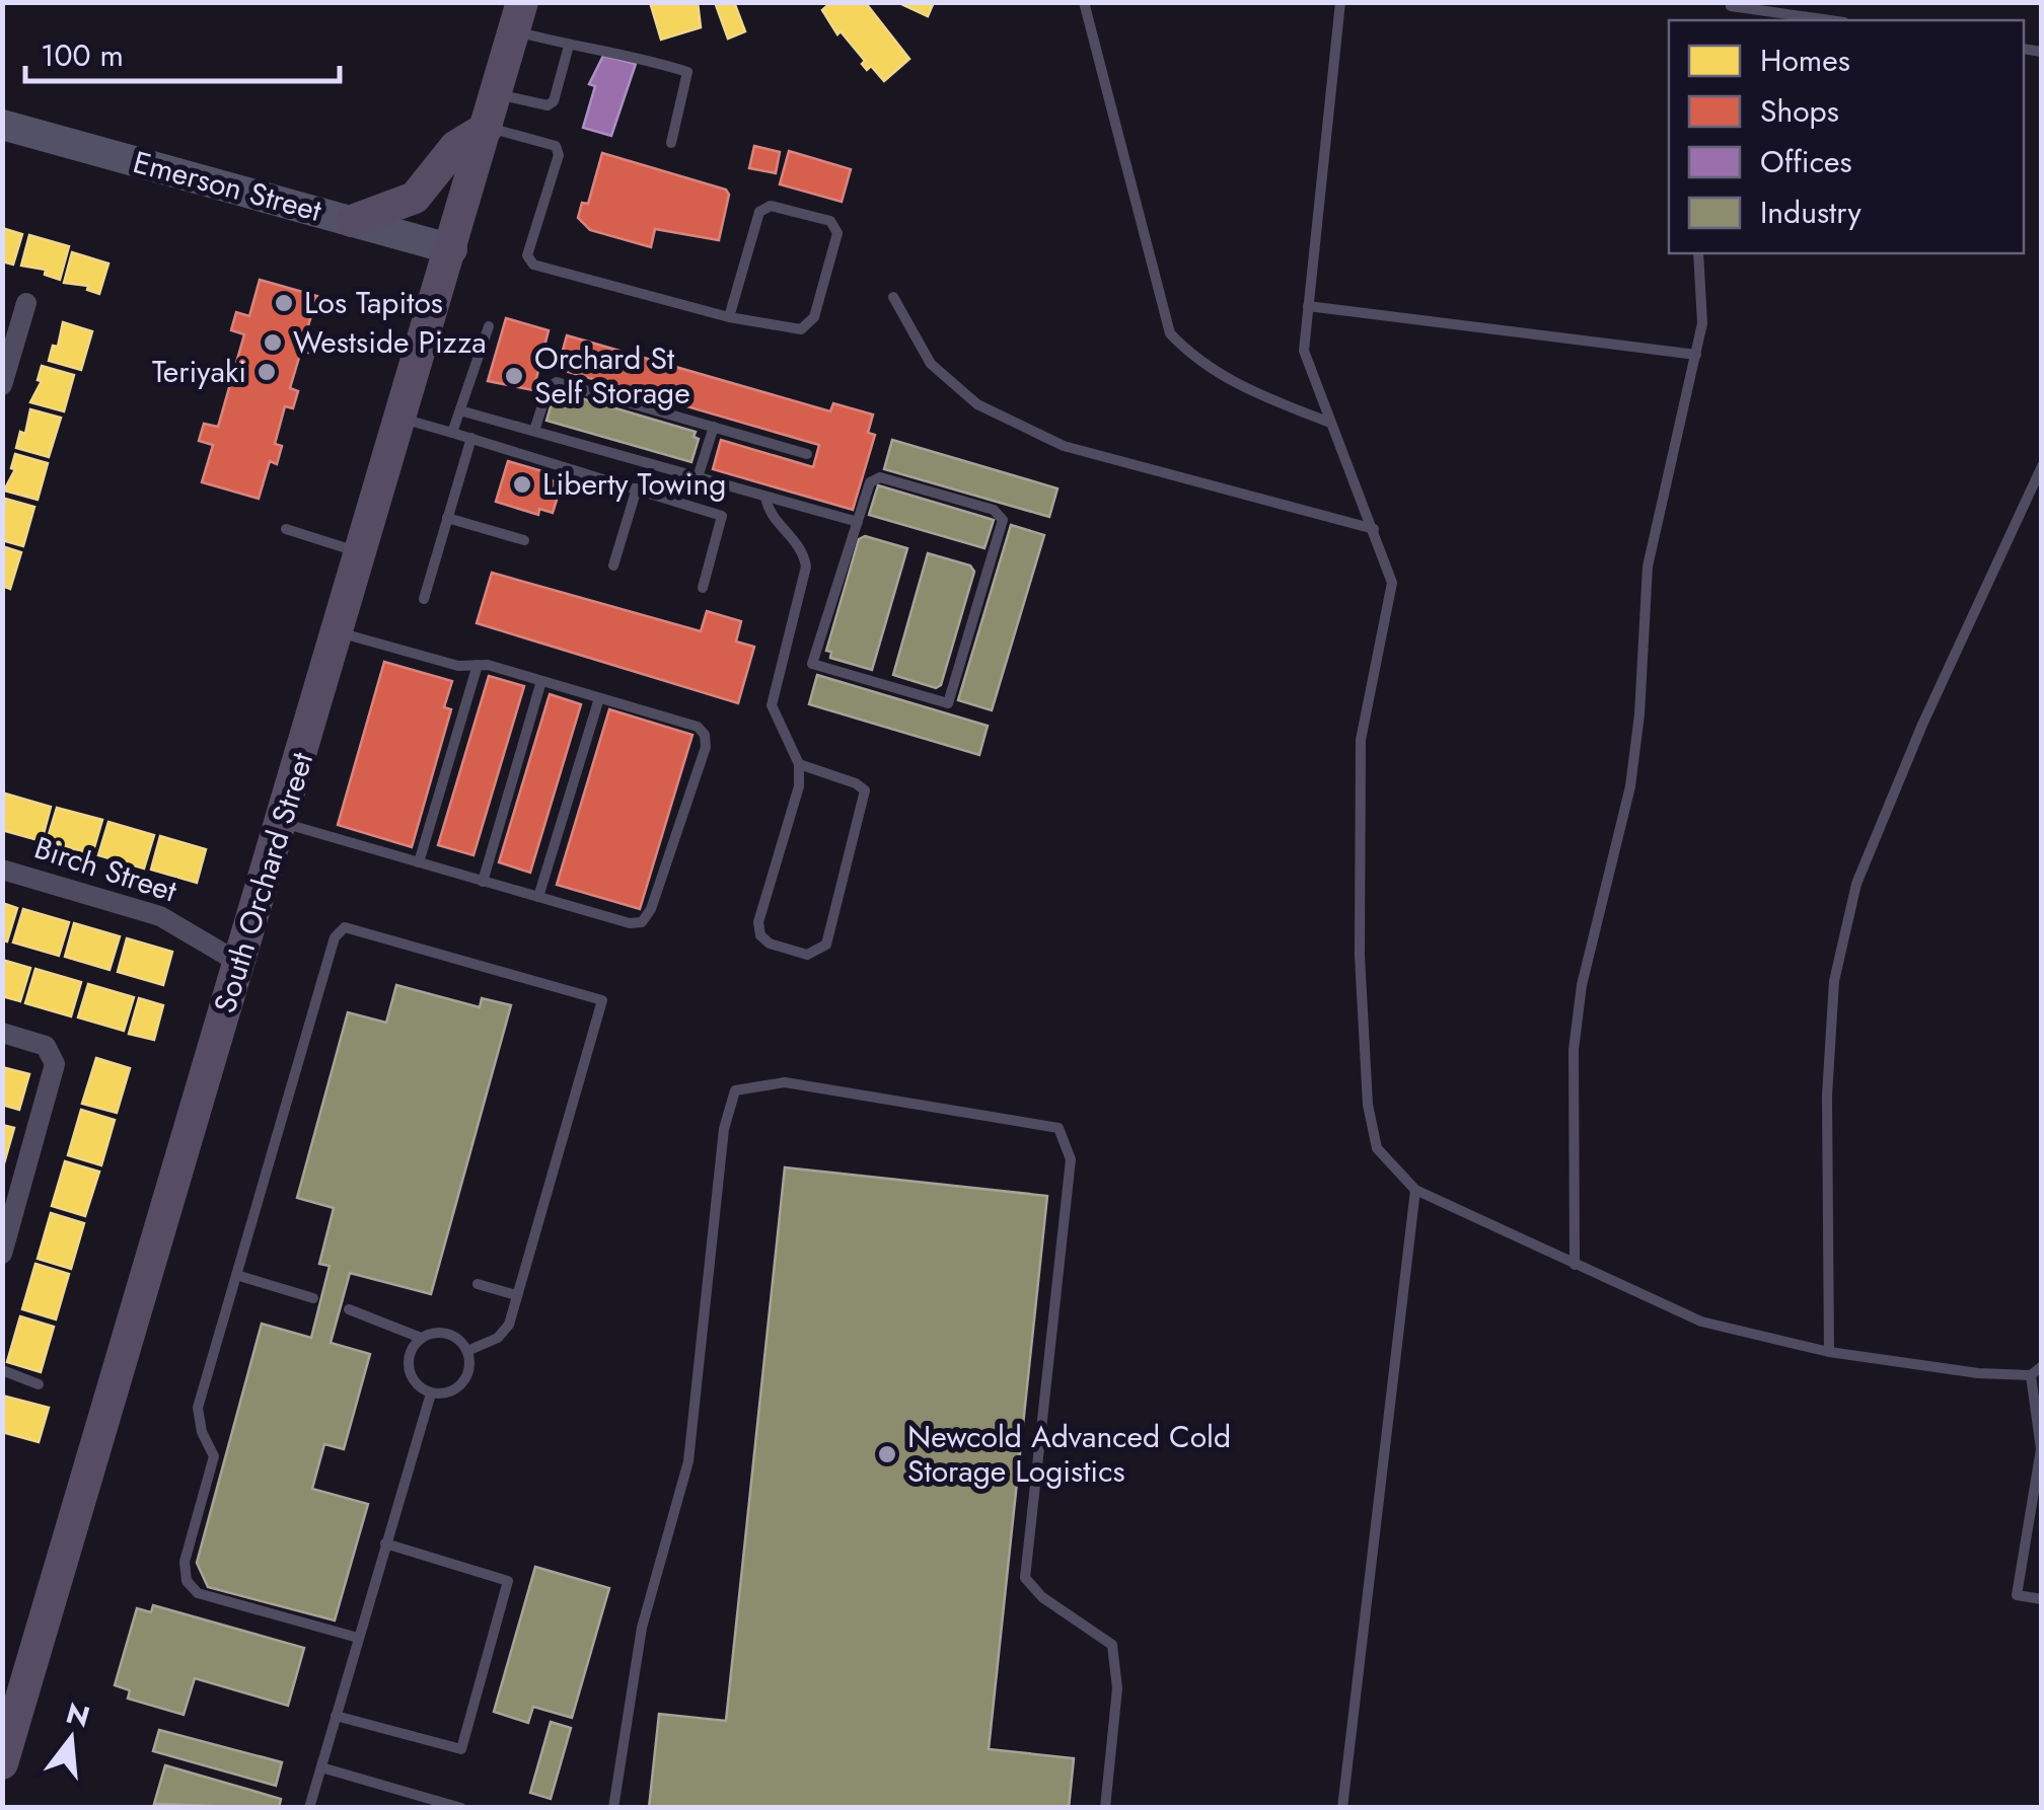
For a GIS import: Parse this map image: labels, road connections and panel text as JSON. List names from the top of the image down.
{
  "streets": {
    "main road": ["Emerson Street", "South Orchard Street"],
    "street": ["Birch Street"]
  },
  "crossings": [
    ["Emerson Street", "South Orchard Street"],
    ["Birch Street", "South Orchard Street"]
  ],
  "places": [
    "Los Tapitos",
    "Westside Pizza",
    "Teriyaki",
    "Orchard St Self Storage",
    "Liberty Towing",
    "Newcold Advanced Cold Storage Logistics"
  ],
  "legend": [
    "Homes",
    "Shops",
    "Offices",
    "Industry"
  ],
  "scale_bar": "100 m",
  "north": "top"
}
